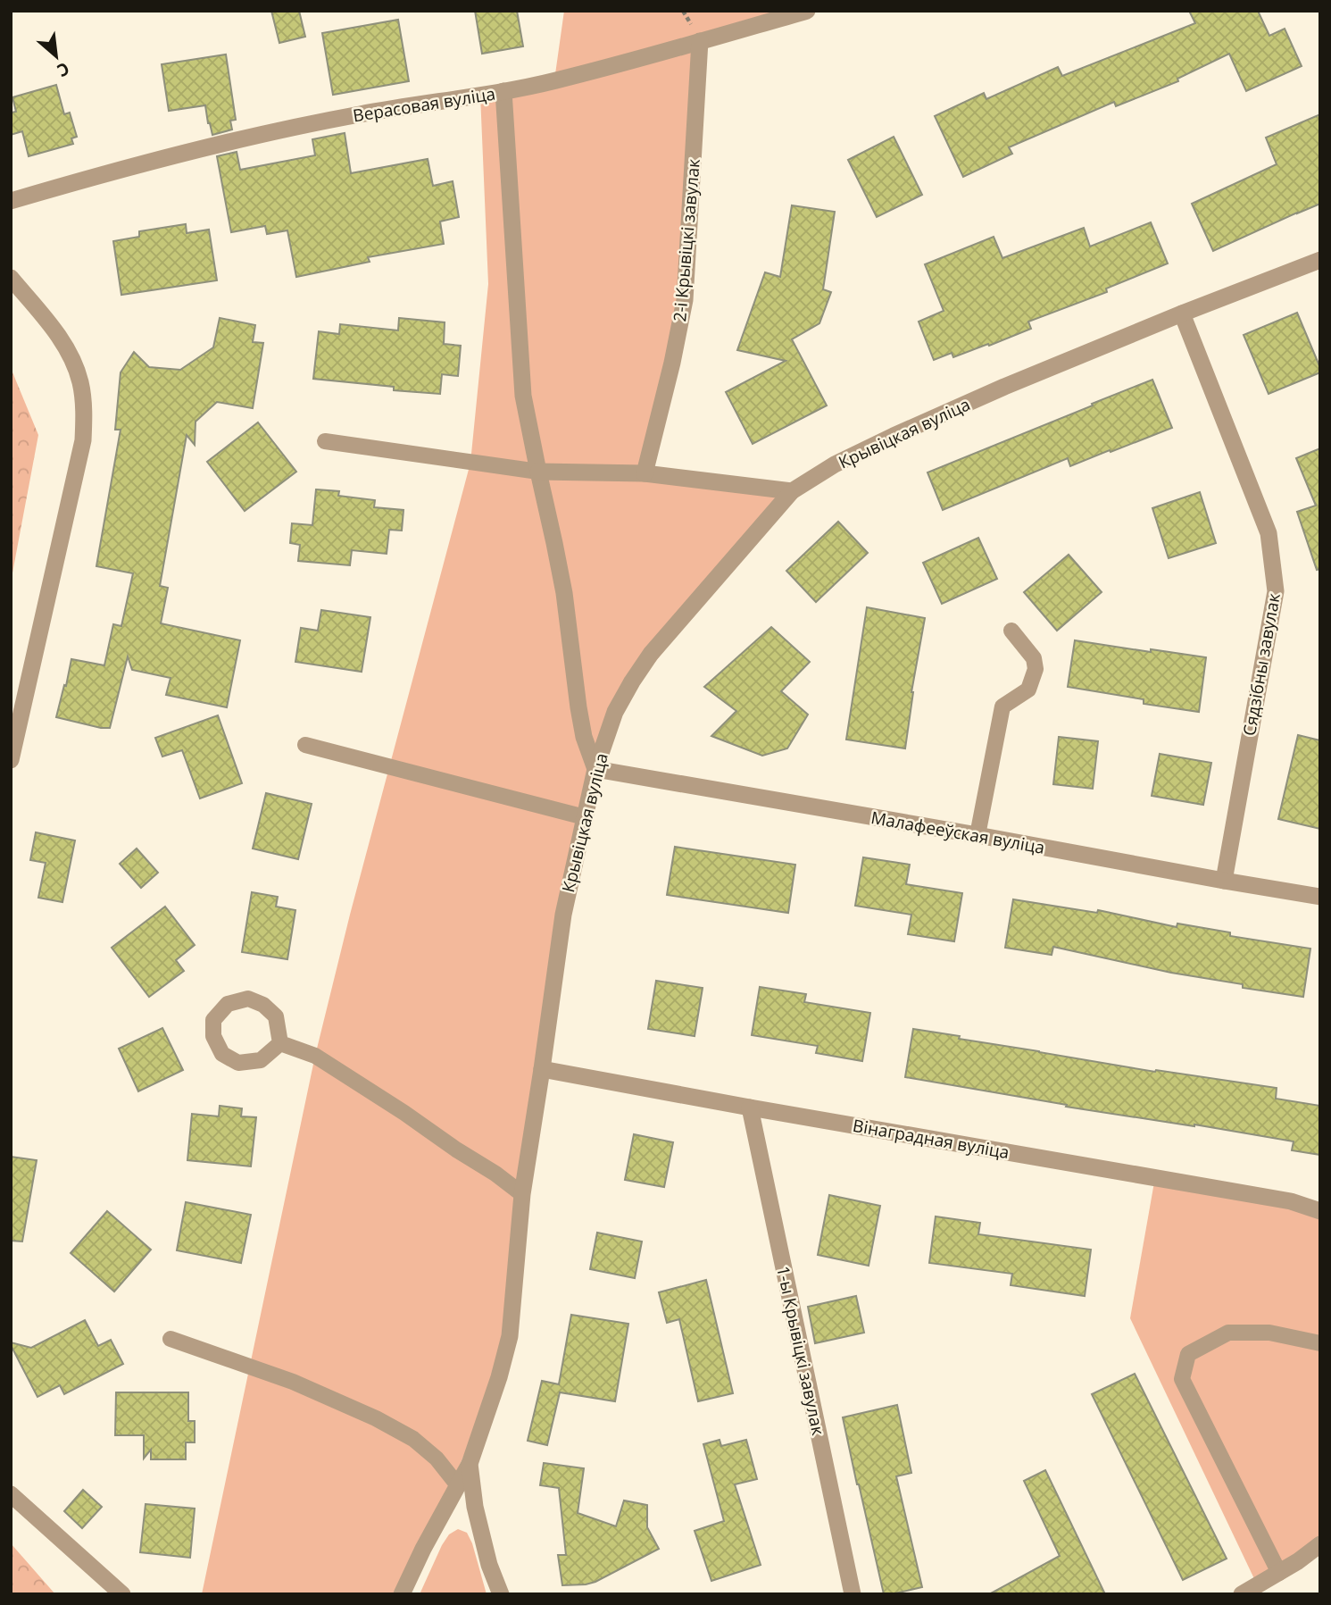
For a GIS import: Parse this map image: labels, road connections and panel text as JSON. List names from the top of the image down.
{
  "streets": {
    "street": [
      "Верасовая вуліца",
      "2-і Крывіцкі завулак",
      "Крывіцкая вуліца",
      "Сядзібны завулак",
      "Малафееўская вуліца",
      "Вінаградная вуліца",
      "1-ы Крывіцкі завулак"
    ]
  },
  "crossings": [
    ["Верасовая вуліца", "Крывіцкая вуліца"],
    ["Верасовая вуліца", "Малафееўская вуліца"],
    ["Крывіцкая вуліца", "Сядзібны завулак"],
    ["Крывіцкая вуліца", "Малафееўская вуліца"],
    ["Крывіцкая вуліца", "Вінаградная вуліца"],
    ["Сядзібны завулак", "Малафееўская вуліца"],
    ["Вінаградная вуліца", "1-ы Крывіцкі завулак"]
  ],
  "north": "bottom right"
}
